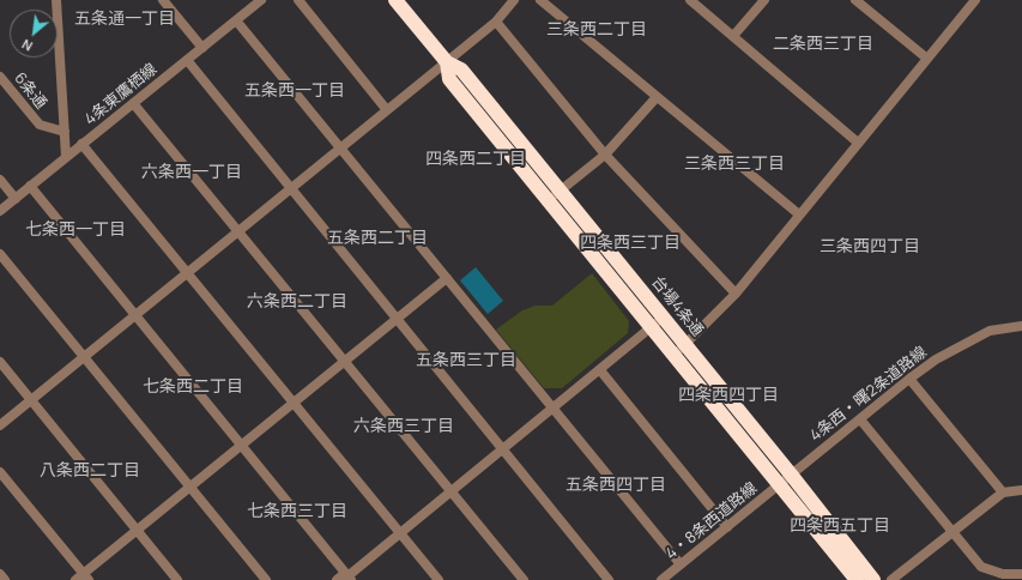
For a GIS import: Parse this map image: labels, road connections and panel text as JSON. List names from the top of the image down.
{
  "streets": {
    "highway": ["台場4条通"],
    "street": [
      "6条通",
      "4条東鷹栖線",
      "4条西・曙2条道路線",
      "4・8条西道路線"
    ]
  },
  "crossings": [
    ["台場4条通", "4条西・曙2条道路線"],
    ["台場4条通", "4・8条西道路線"],
    ["4条西・曙2条道路線", "4・8条西道路線"]
  ],
  "districts": [
    "五条通一丁目",
    "三条西二丁目",
    "二条西三丁目",
    "五条西一丁目",
    "四条西二丁目",
    "三条西三丁目",
    "六条西一丁目",
    "七条西一丁目",
    "五条西二丁目",
    "四条西三丁目",
    "三条西四丁目",
    "六条西二丁目",
    "五条西三丁目",
    "七条西二丁目",
    "四条西四丁目",
    "六条西三丁目",
    "八条西二丁目",
    "五条西四丁目",
    "七条西三丁目",
    "四条西五丁目"
  ],
  "north": "bottom left"
}
